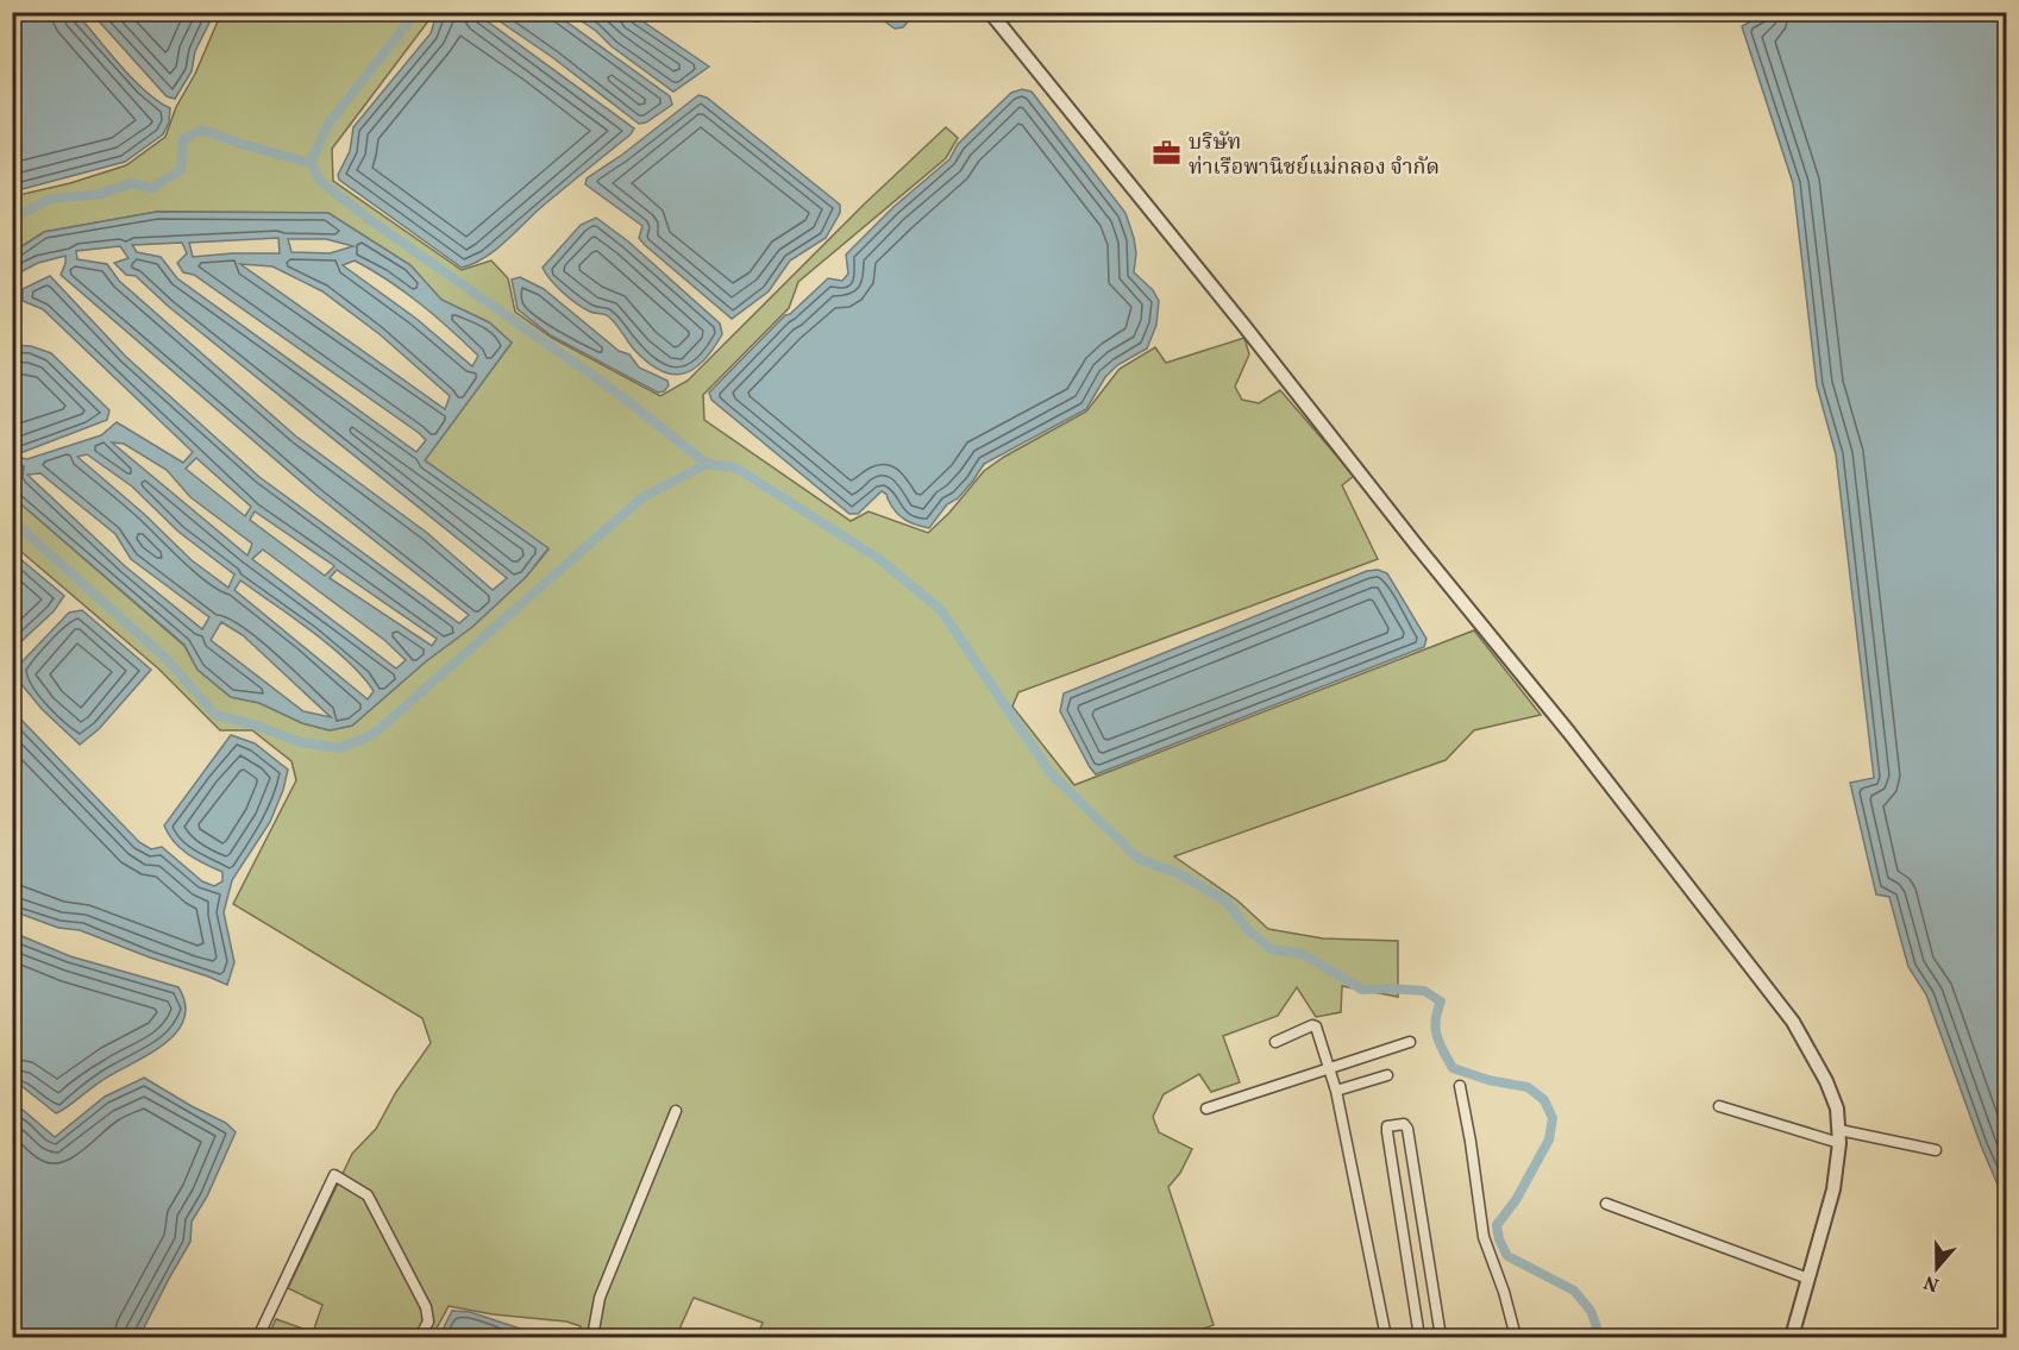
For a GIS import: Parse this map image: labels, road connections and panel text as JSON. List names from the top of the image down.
{
  "places": {
    "office": ["บริษัท ท่าเรือพานิชย์แม่กลอง จำกัด"]
  },
  "north": "bottom"
}
